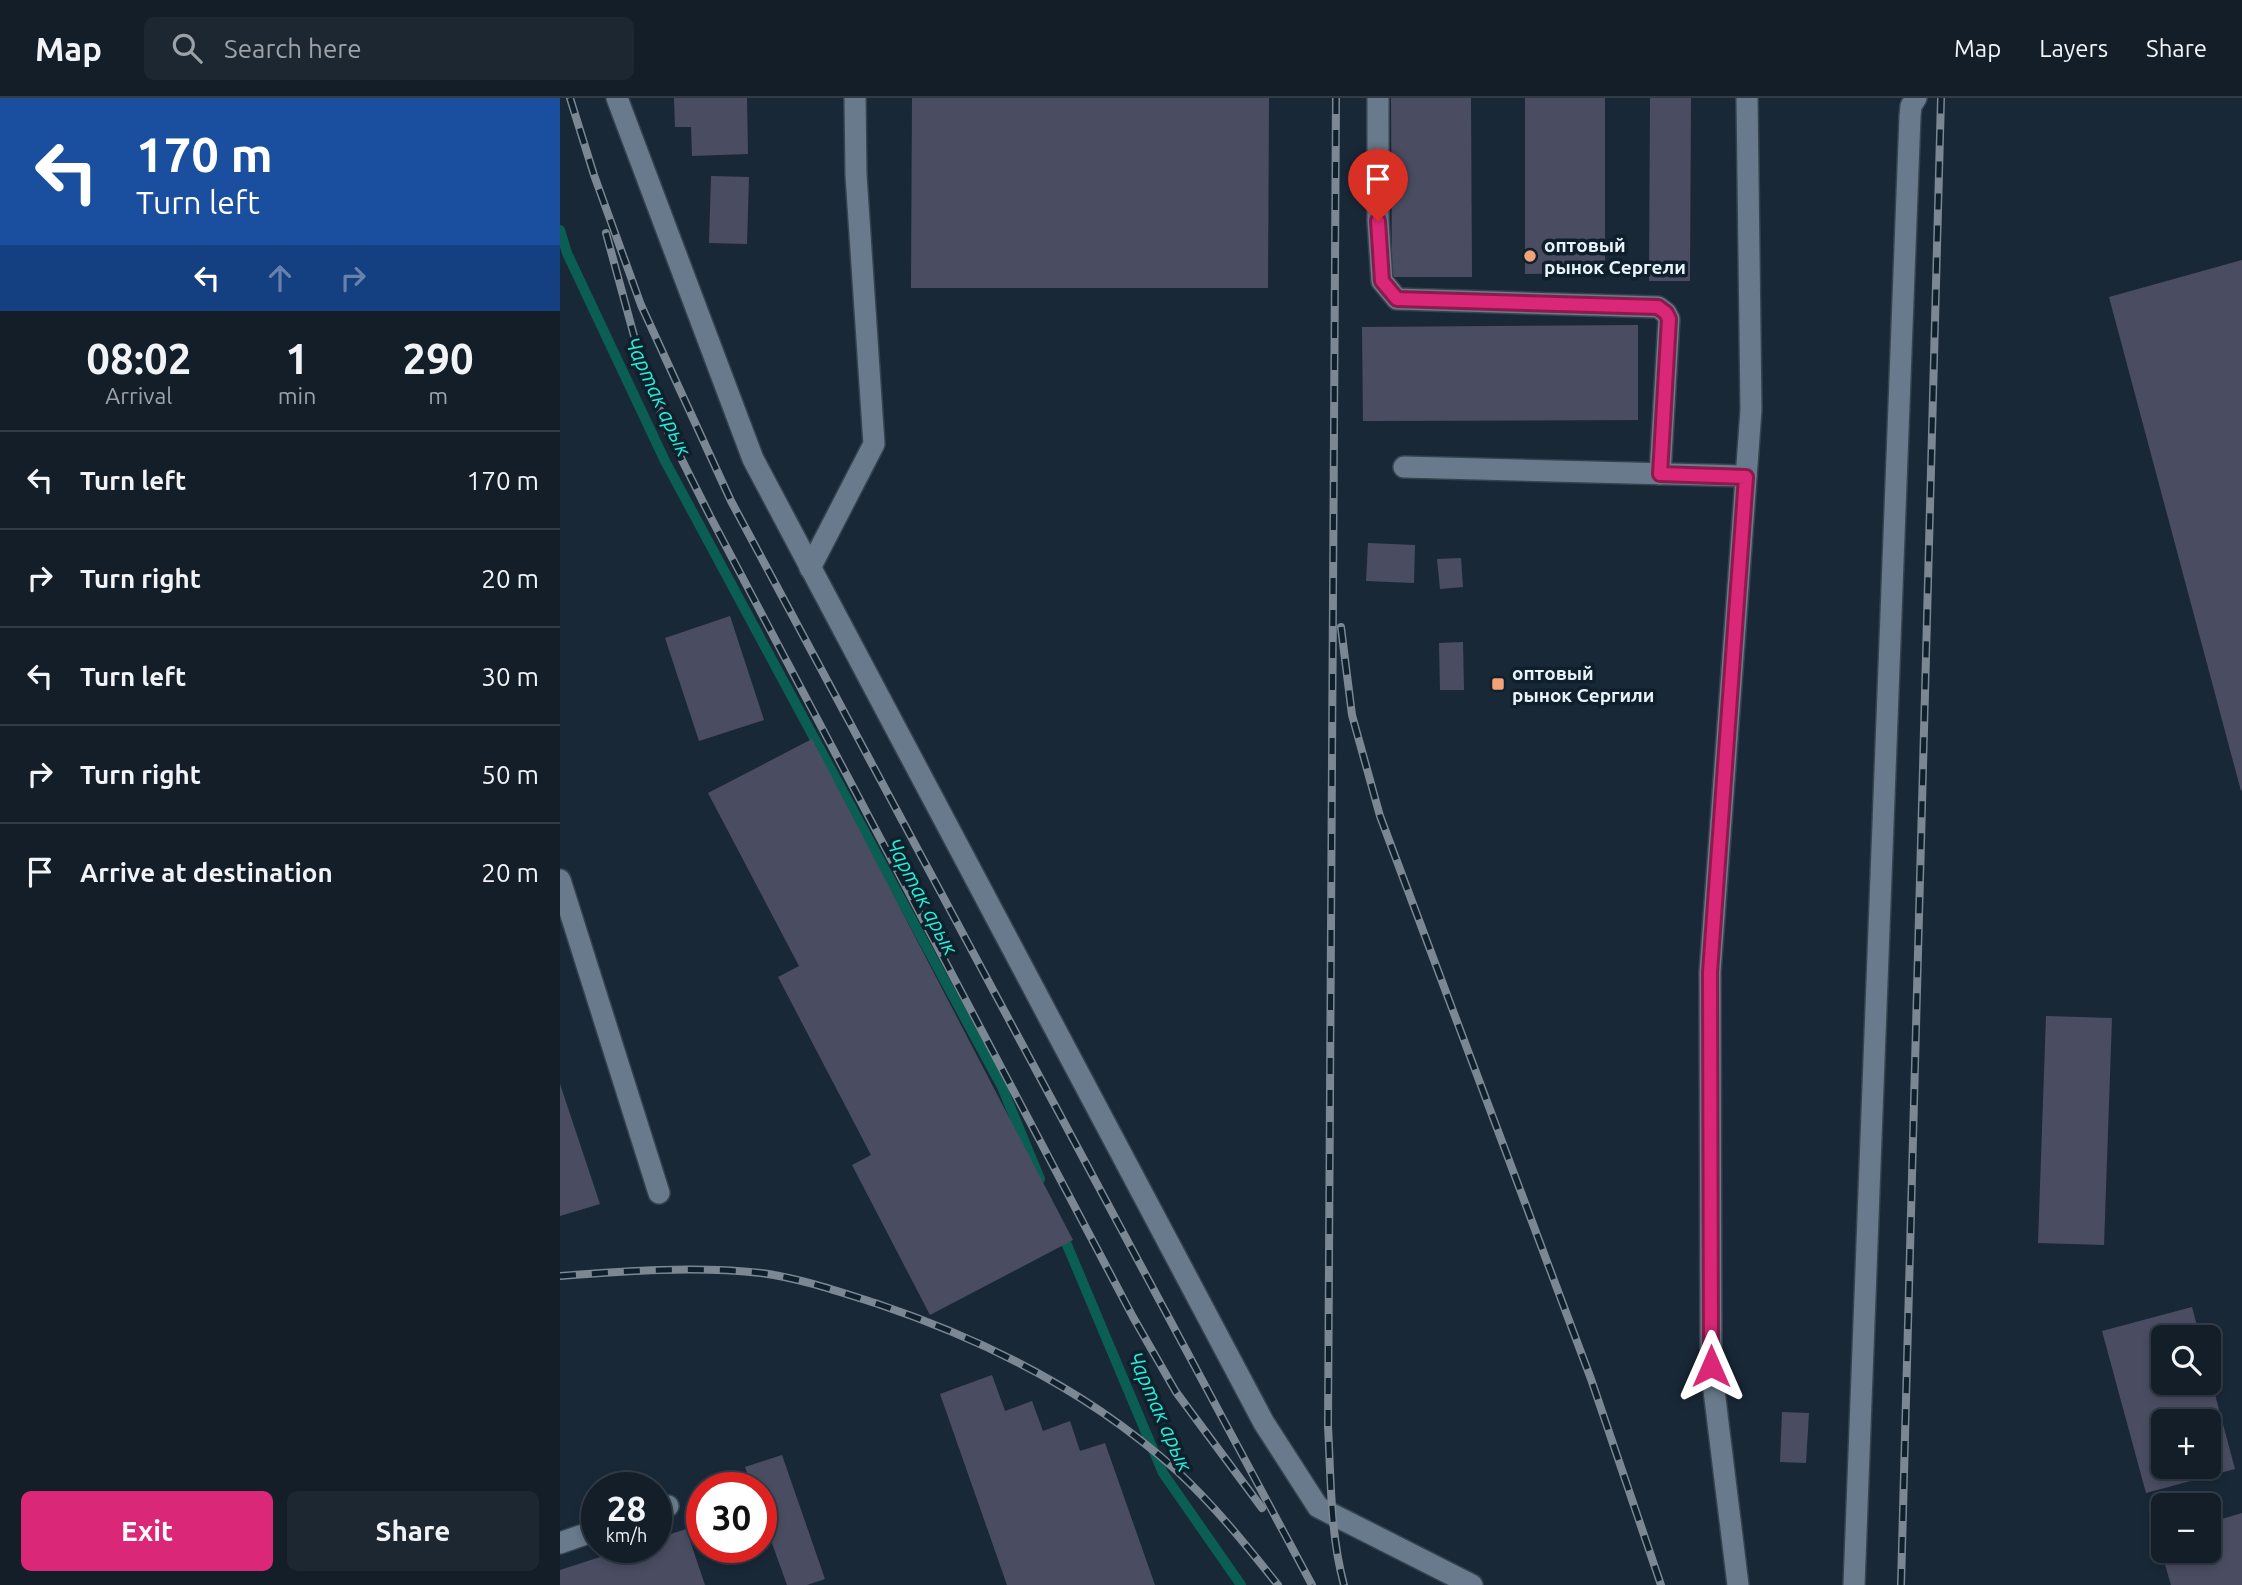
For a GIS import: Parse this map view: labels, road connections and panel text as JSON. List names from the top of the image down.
{
  "water": ["Чартак арык"],
  "places": {
    "other": ["оптовый рынок Сергели"],
    "transit": ["оптовый рынок Сергили"]
  },
  "page": {
    "header": "Map",
    "search": "Search here",
    "nav": ["Map", "Layers", "Share"],
    "turn": ["170 m", "Turn left"],
    "eta": [
      "08:02",
      "Arrival",
      "1",
      "min",
      "290",
      "m"
    ],
    "list": [
      {
        "name": "Turn left",
        "value": "170 m"
      },
      {
        "name": "Turn right",
        "value": "20 m"
      },
      {
        "name": "Turn left",
        "value": "30 m"
      },
      {
        "name": "Turn right",
        "value": "50 m"
      },
      {
        "name": "Arrive at destination",
        "value": "20 m"
      }
    ],
    "map_buttons": ["+", "−"],
    "speed": "28 km/h",
    "limit": "30",
    "buttons": ["Exit", "Share"]
  }
}
